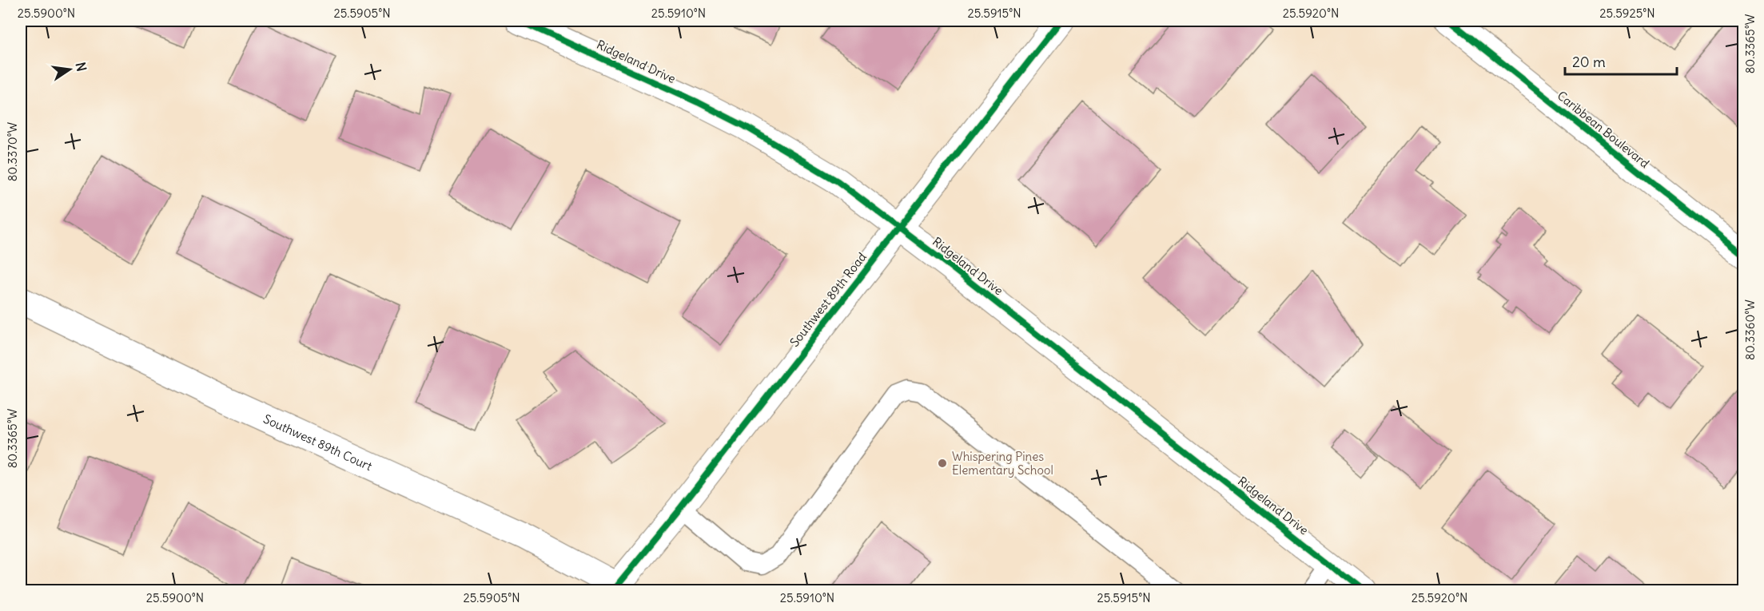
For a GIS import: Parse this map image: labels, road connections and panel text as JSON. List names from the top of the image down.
{
  "streets": {
    "street": [
      "Ridgeland Drive",
      "Caribbean Boulevard",
      "Southwest 89th Road",
      "Southwest 89th Court"
    ]
  },
  "crossings": [
    ["Ridgeland Drive", "Southwest 89th Road"],
    ["Southwest 89th Road", "Southwest 89th Court"]
  ],
  "places": ["Whispering Pines Elementary School"],
  "scale_bar": "20 m",
  "north": "right",
  "coordinates": [
    "25.5900°N",
    "25.5905°N",
    "25.5910°N",
    "25.5915°N",
    "25.5920°N",
    "25.5925°N",
    "80.3365°W",
    "80.3370°W",
    "80.3360°W"
  ]
}
